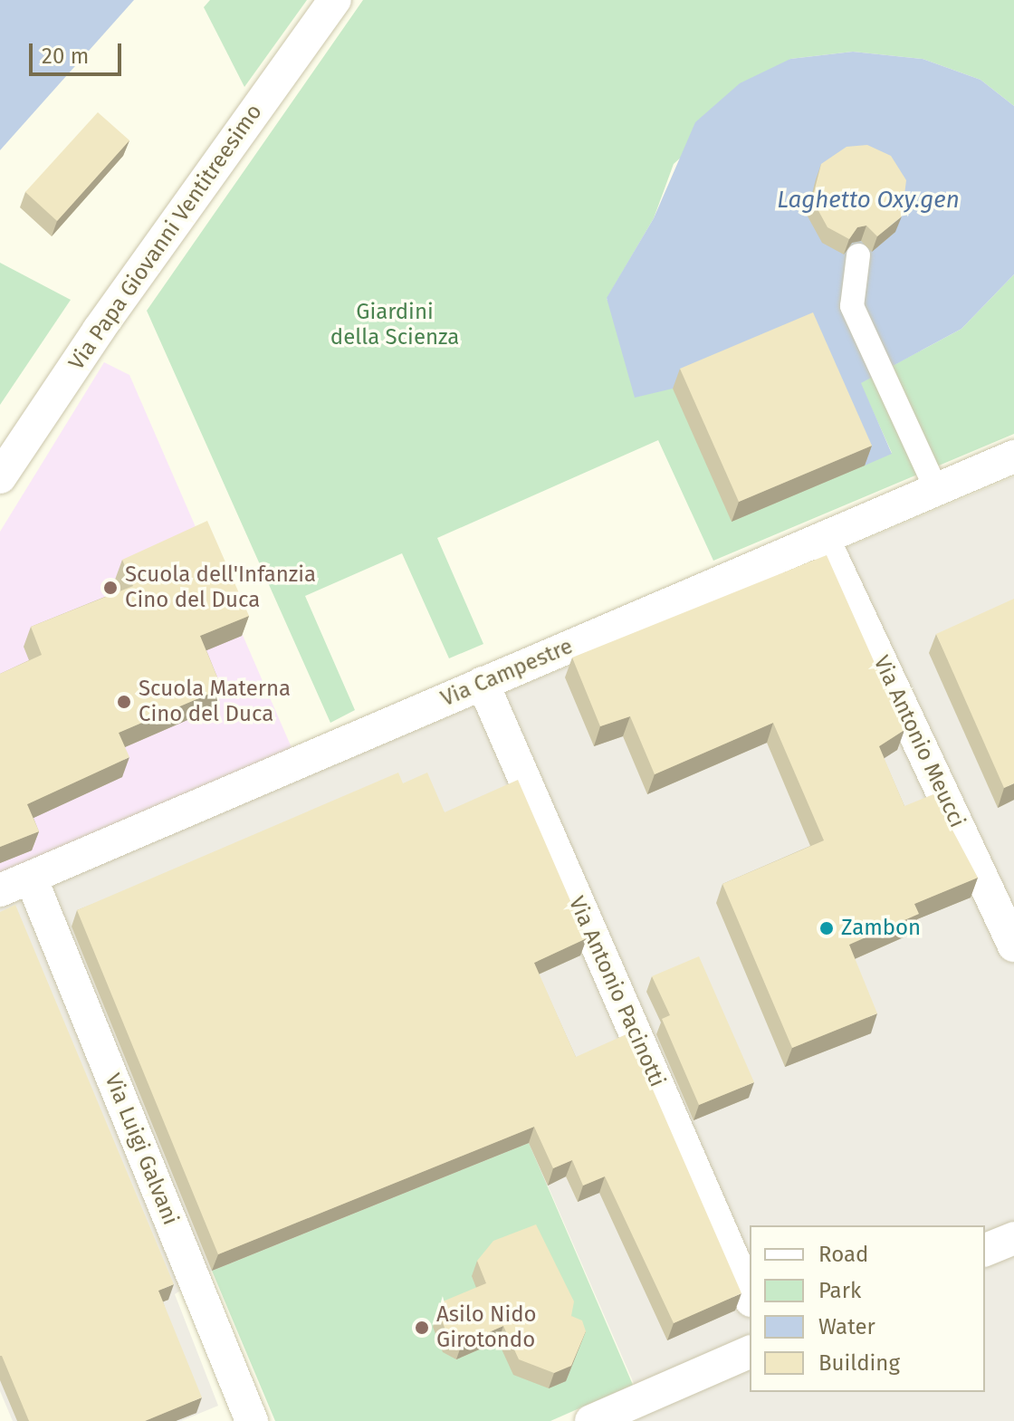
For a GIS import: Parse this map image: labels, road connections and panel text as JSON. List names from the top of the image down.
{
  "streets": {
    "street": [
      "Via Papa Giovanni Ventitreesimo",
      "Via Campestre",
      "Via Antonio Meucci",
      "Via Antonio Pacinotti",
      "Via Luigi Galvani"
    ]
  },
  "crossings": [
    ["Via Campestre", "Via Antonio Meucci"],
    ["Via Campestre", "Via Antonio Pacinotti"],
    ["Via Campestre", "Via Luigi Galvani"]
  ],
  "water": ["Laghetto Oxy.gen"],
  "parks": ["Giardini della Scienza"],
  "places": [
    "Scuola dell'Infanzia Cino del Duca",
    "Scuola Materna Cino del Duca",
    "Zambon",
    "Asilo Nido Girotondo"
  ],
  "legend": [
    "Road",
    "Park",
    "Water",
    "Building"
  ],
  "scale_bar": "20 m"
}
